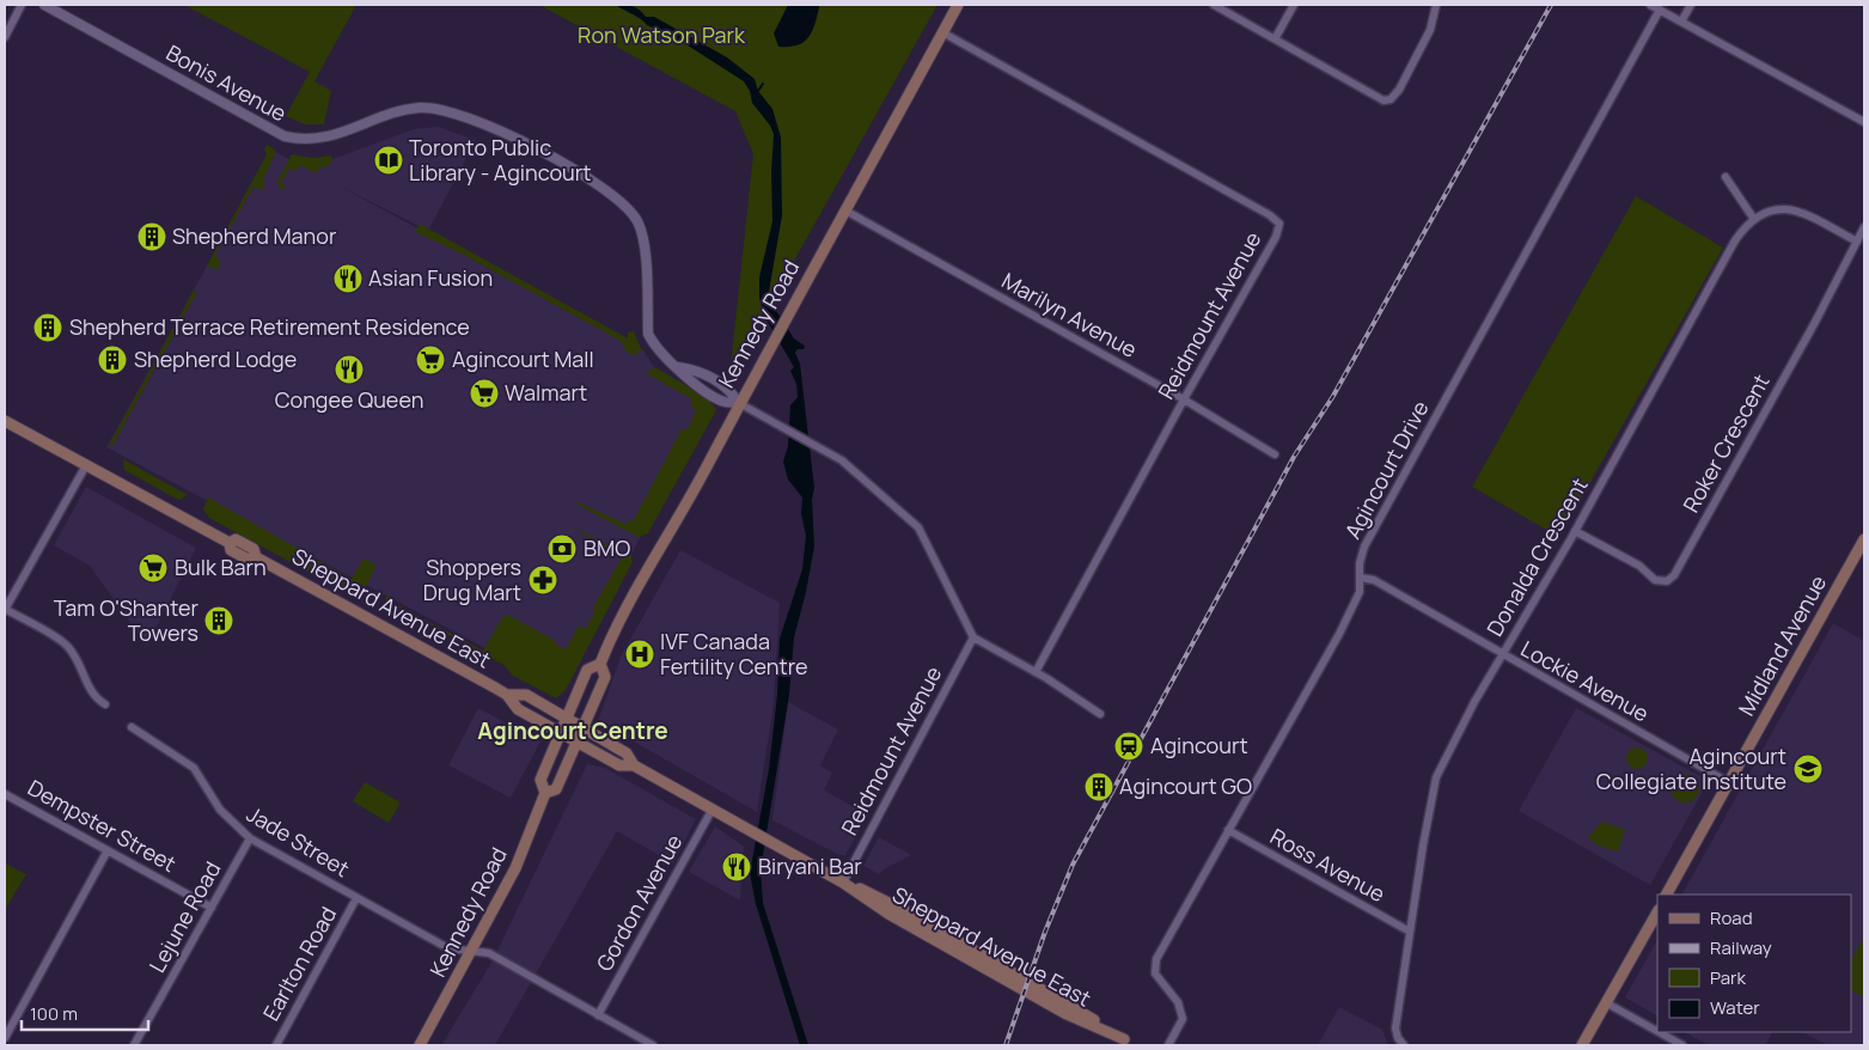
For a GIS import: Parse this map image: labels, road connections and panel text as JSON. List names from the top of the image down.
{
  "streets": {
    "main road": ["Kennedy Road", "Sheppard Avenue East", "Midland Avenue"],
    "street": [
      "Bonis Avenue",
      "Marilyn Avenue",
      "Reidmount Avenue",
      "Roker Crescent",
      "Agincourt Drive",
      "Donalda Crescent",
      "Lockie Avenue",
      "Dempster Street",
      "Jade Street",
      "Ross Avenue",
      "Gordon Avenue",
      "Lejune Road",
      "Earlton Road"
    ]
  },
  "crossings": [
    ["Bonis Avenue", "Kennedy Road"],
    ["Marilyn Avenue", "Reidmount Avenue"],
    ["Marilyn Avenue", "Kennedy Road"],
    ["Reidmount Avenue", "Kennedy Road"],
    ["Reidmount Avenue", "Sheppard Avenue East"],
    ["Kennedy Road", "Sheppard Avenue East"],
    ["Kennedy Road", "Jade Street"],
    ["Roker Crescent", "Donalda Crescent"],
    ["Agincourt Drive", "Lockie Avenue"],
    ["Agincourt Drive", "Ross Avenue"],
    ["Donalda Crescent", "Lockie Avenue"],
    ["Donalda Crescent", "Ross Avenue"],
    ["Sheppard Avenue East", "Gordon Avenue"],
    ["Midland Avenue", "Lockie Avenue"],
    ["Dempster Street", "Lejune Road"],
    ["Jade Street", "Gordon Avenue"],
    ["Jade Street", "Lejune Road"],
    ["Jade Street", "Earlton Road"]
  ],
  "districts": ["Agincourt Centre"],
  "parks": ["Ron Watson Park"],
  "places": {
    "library": ["Toronto Public Library - Agincourt"],
    "building": [
      "Shepherd Manor",
      "Shepherd Terrace Retirement Residence",
      "Shepherd Lodge",
      "Tam O'Shanter Towers",
      "Agincourt GO"
    ],
    "restaurant": ["Asian Fusion", "Congee Queen", "Biryani Bar"],
    "supermarket": ["Agincourt Mall", "Walmart", "Bulk Barn"],
    "bank": ["BMO"],
    "pharmacy": ["Shoppers Drug Mart"],
    "hospital": ["IVF Canada Fertility Centre"],
    "station": ["Agincourt"],
    "school or university": ["Agincourt Collegiate Institute"]
  },
  "legend": [
    "Road",
    "Railway",
    "Park",
    "Water"
  ],
  "scale_bar": "100 m"
}
